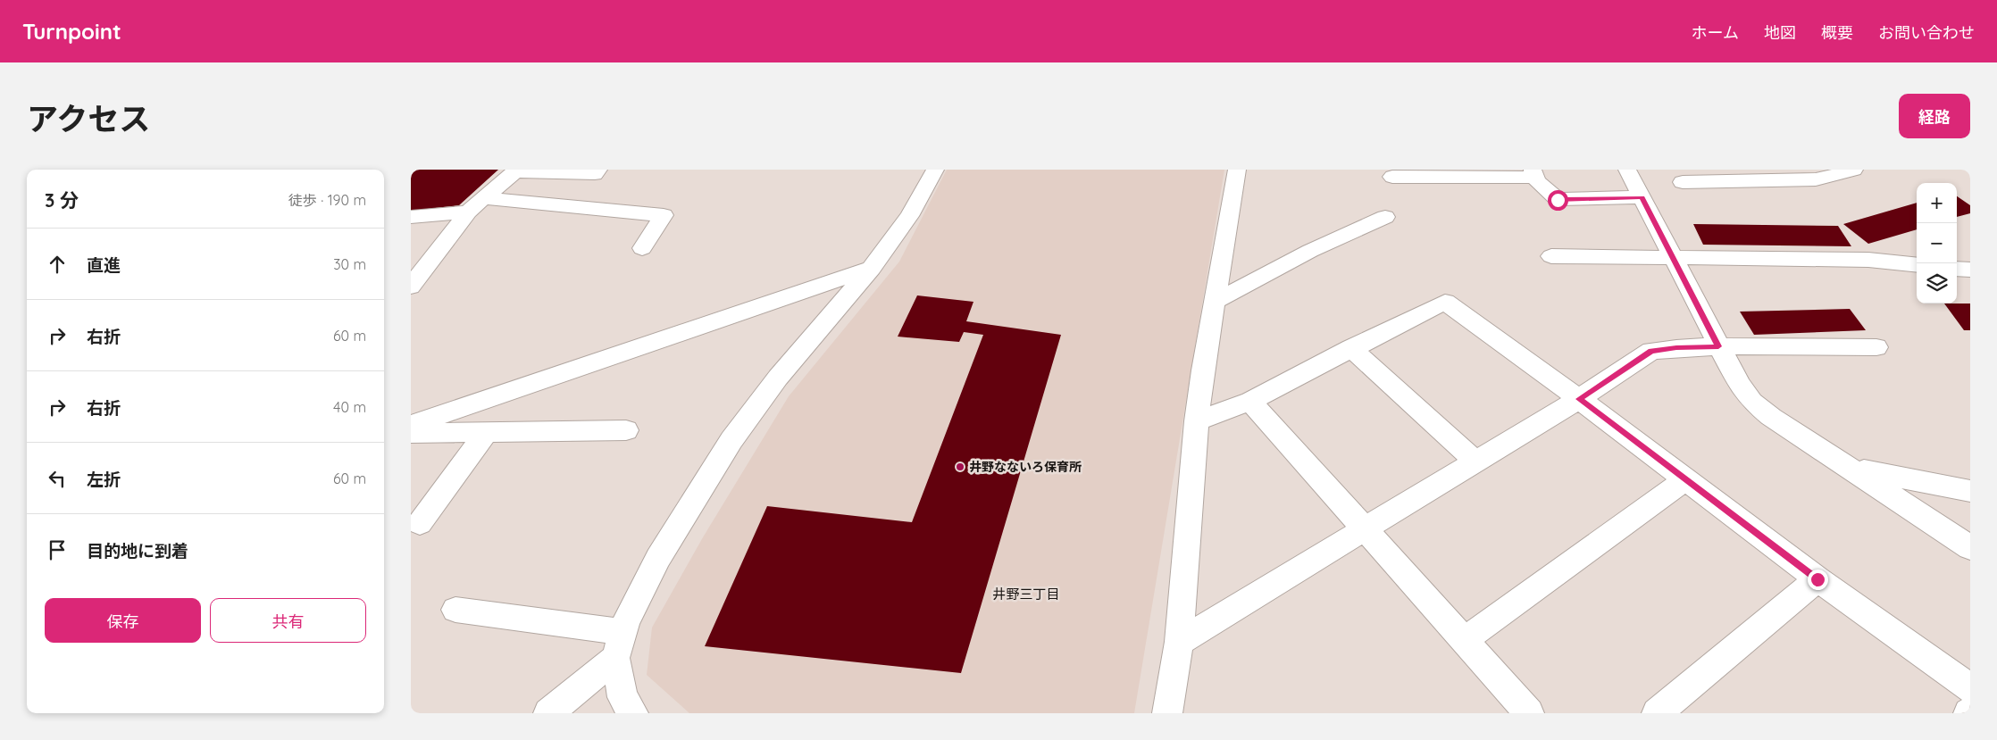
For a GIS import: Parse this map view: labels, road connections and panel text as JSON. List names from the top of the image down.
{
  "districts": ["井野三丁目"],
  "places": ["井野なないろ保育所"],
  "page": {
    "header": "Turnpoint",
    "nav": [
      "ホーム",
      "地図",
      "概要",
      "お問い合わせ"
    ],
    "title": "アクセス",
    "buttons": [
      "経路",
      ["保存", "共有"]
    ],
    "heading": ["3 分", "徒歩 · 190 m"],
    "map_buttons": ["+", "−"],
    "list": [
      ["直進", "30 m"],
      ["右折", "60 m"],
      ["右折", "40 m"],
      ["左折", "60 m"],
      "目的地に到着"
    ]
  }
}
